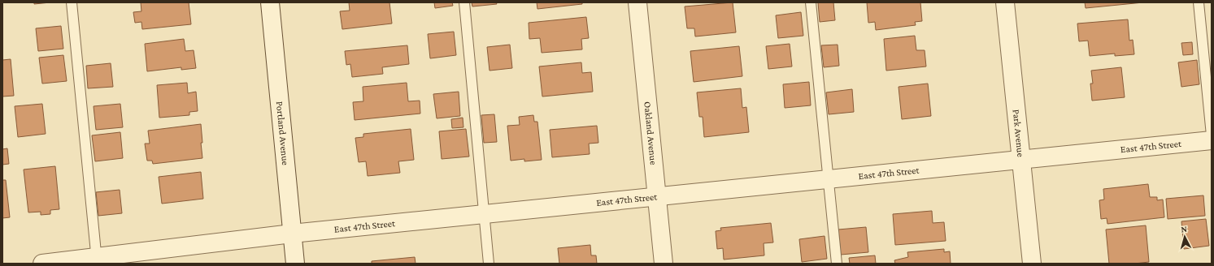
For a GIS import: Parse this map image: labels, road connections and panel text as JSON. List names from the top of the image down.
{
  "streets": {
    "street": [
      "Portland Avenue",
      "Oakland Avenue",
      "Park Avenue",
      "East 47th Street"
    ]
  },
  "crossings": [
    ["Portland Avenue", "East 47th Street"],
    ["Oakland Avenue", "East 47th Street"],
    ["Park Avenue", "East 47th Street"]
  ],
  "north": "top"
}
